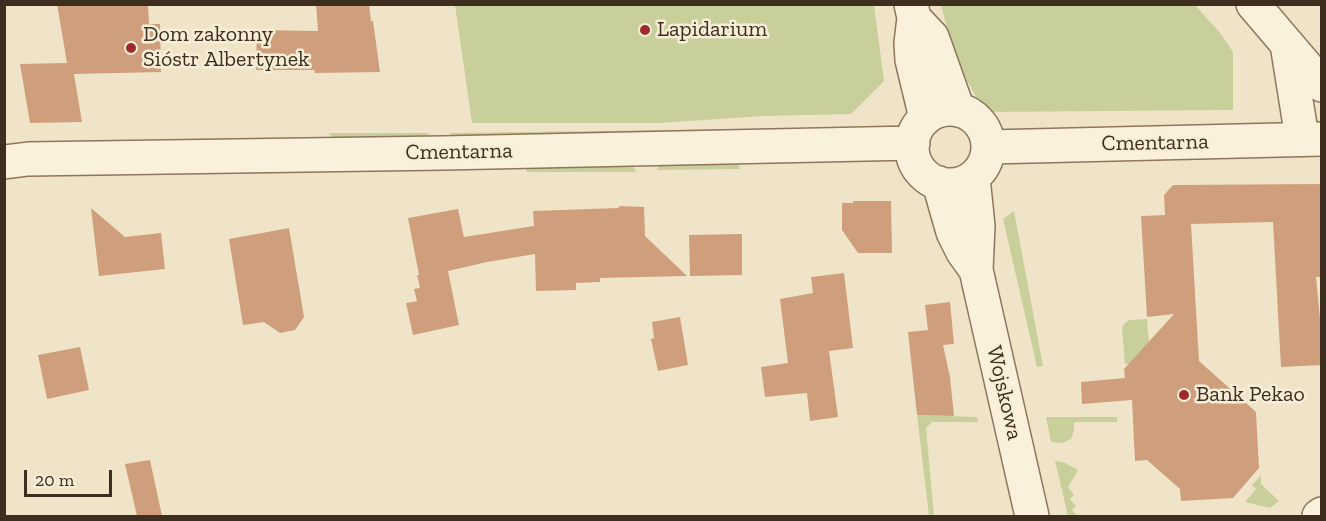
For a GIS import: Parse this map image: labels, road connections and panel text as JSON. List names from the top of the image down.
{
  "streets": {
    "street": ["Cmentarna", "Wojskowa"]
  },
  "crossings": [
    ["Cmentarna", "Wojskowa"]
  ],
  "places": ["Lapidarium", "Dom zakonny Sióstr Albertynek", "Bank Pekao"],
  "scale_bar": "20 m"
}
